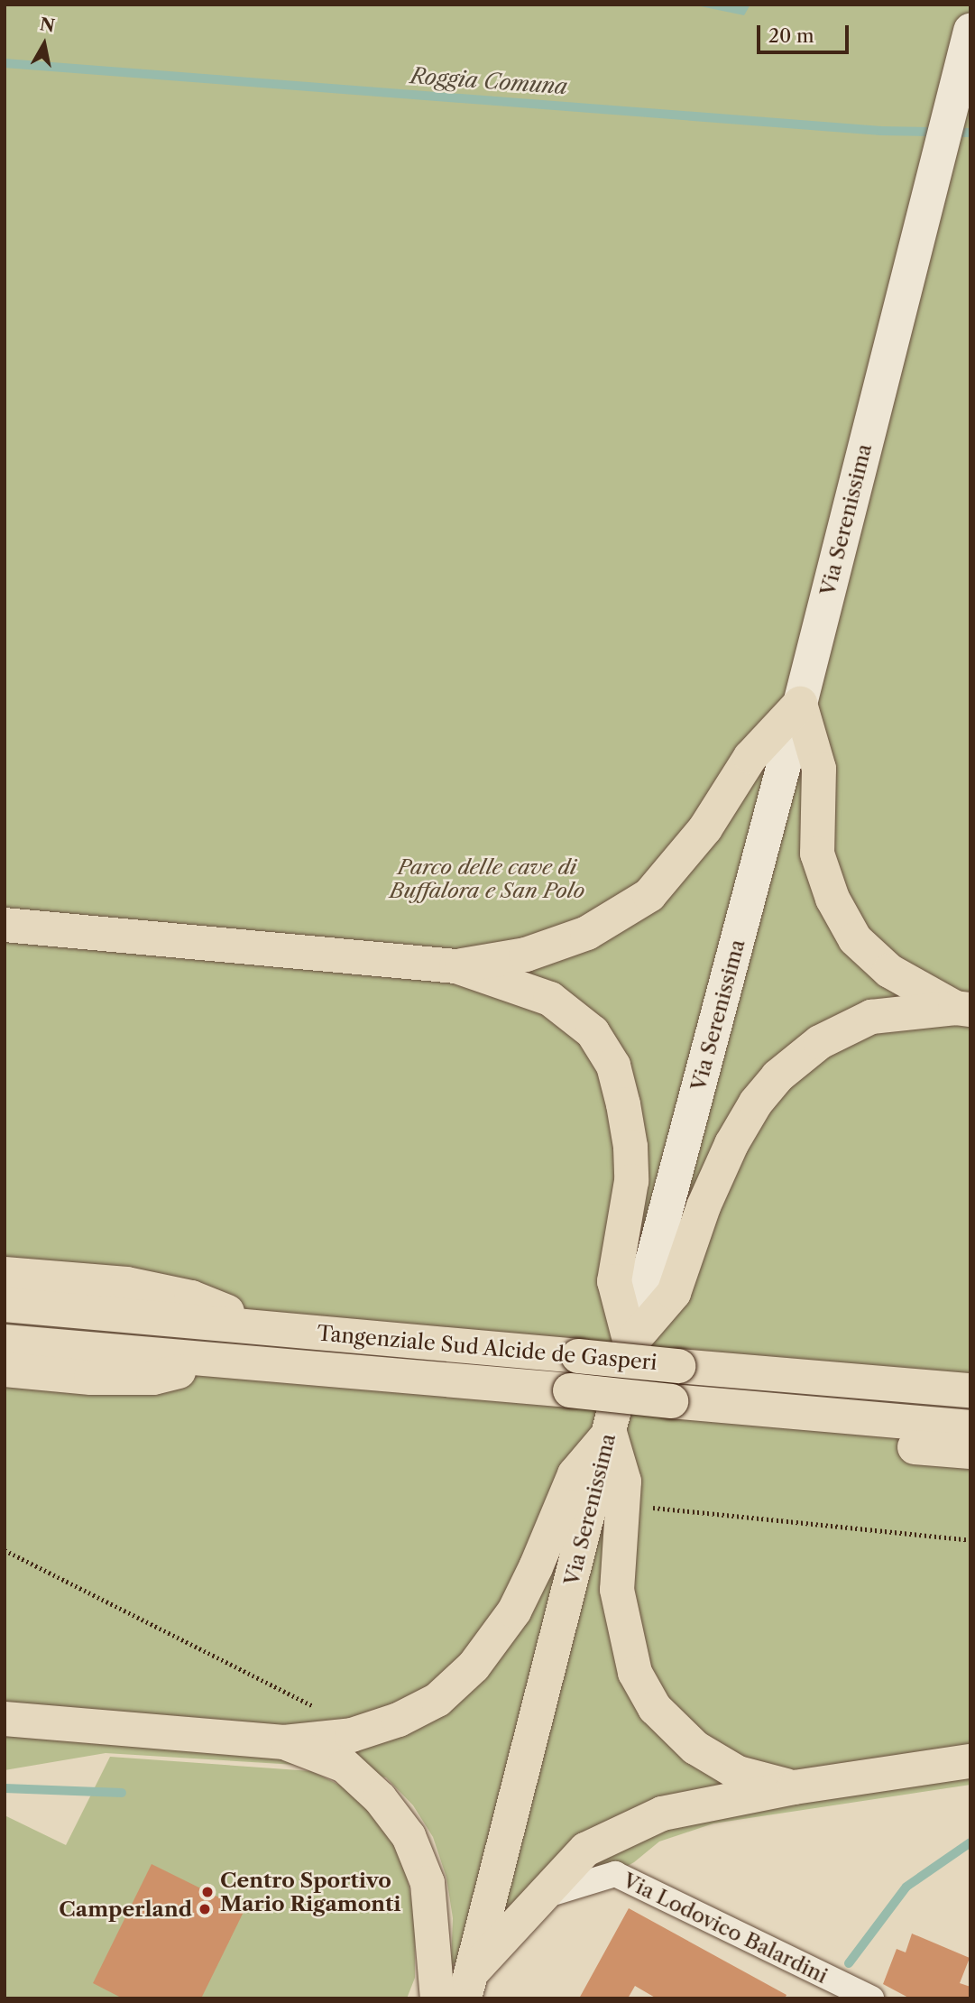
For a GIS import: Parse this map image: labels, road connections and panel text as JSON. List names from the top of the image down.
{
  "streets": {
    "main road": ["Via Serenissima", "Tangenziale Sud Alcide de Gasperi"],
    "street": ["Via Lodovico Balardini"]
  },
  "water": ["Roggia Comuna"],
  "parks": ["Parco delle cave di Buffalora e San Polo"],
  "places": ["Centro Sportivo Mario Rigamonti", "Camperland"],
  "scale_bar": "20 m",
  "north": "top"
}
